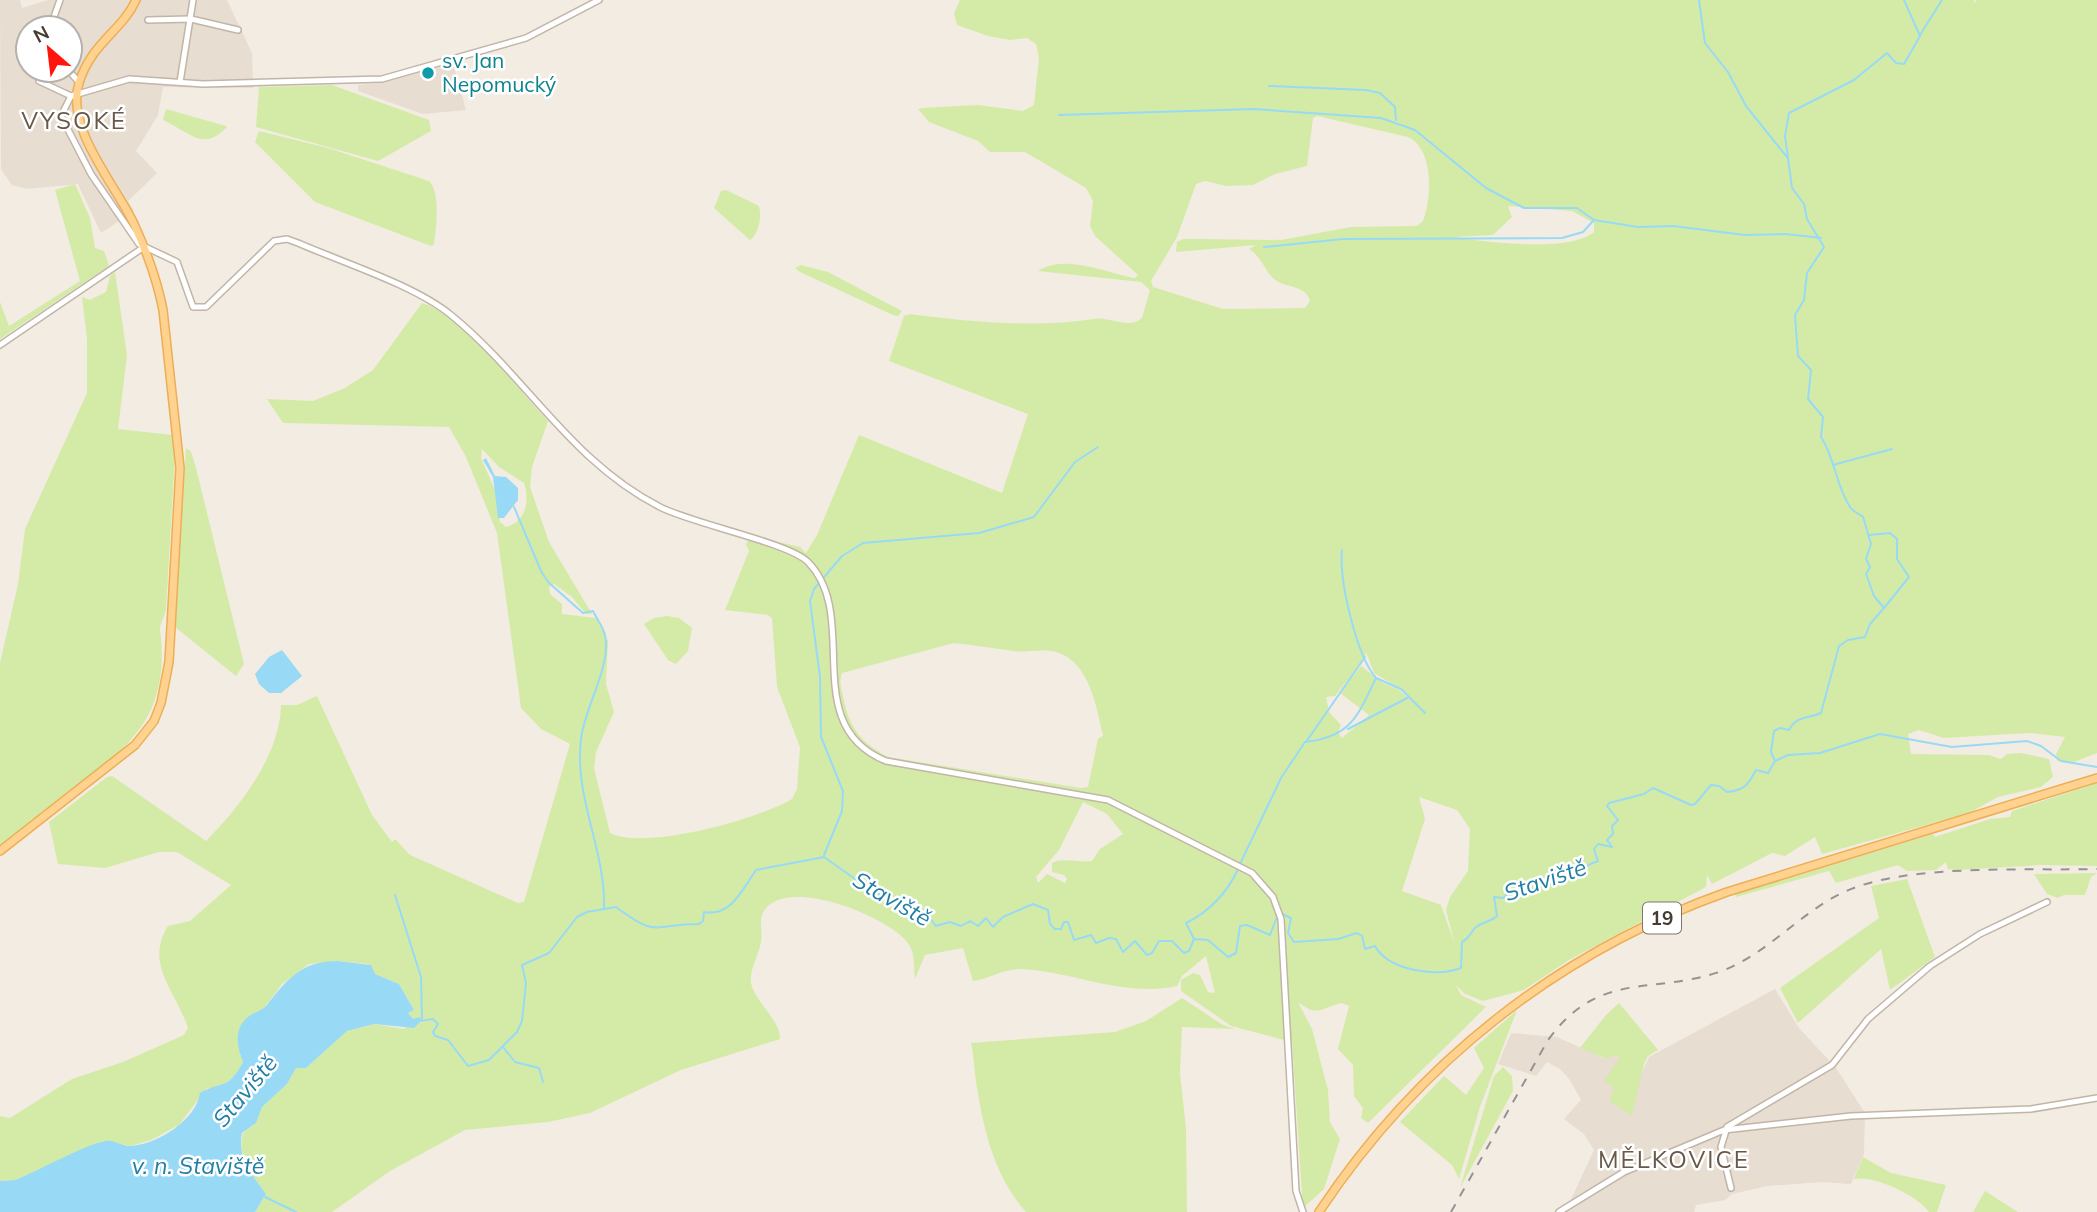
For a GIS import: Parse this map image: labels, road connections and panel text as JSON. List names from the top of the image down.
{
  "streets": {
    "main road": ["19"]
  },
  "districts": ["VYSOKÉ", "MĚLKOVICE"],
  "water": ["Staviště", "v. n. Staviště"],
  "places": ["sv. Jan Nepomucký"],
  "north": "top left"
}
